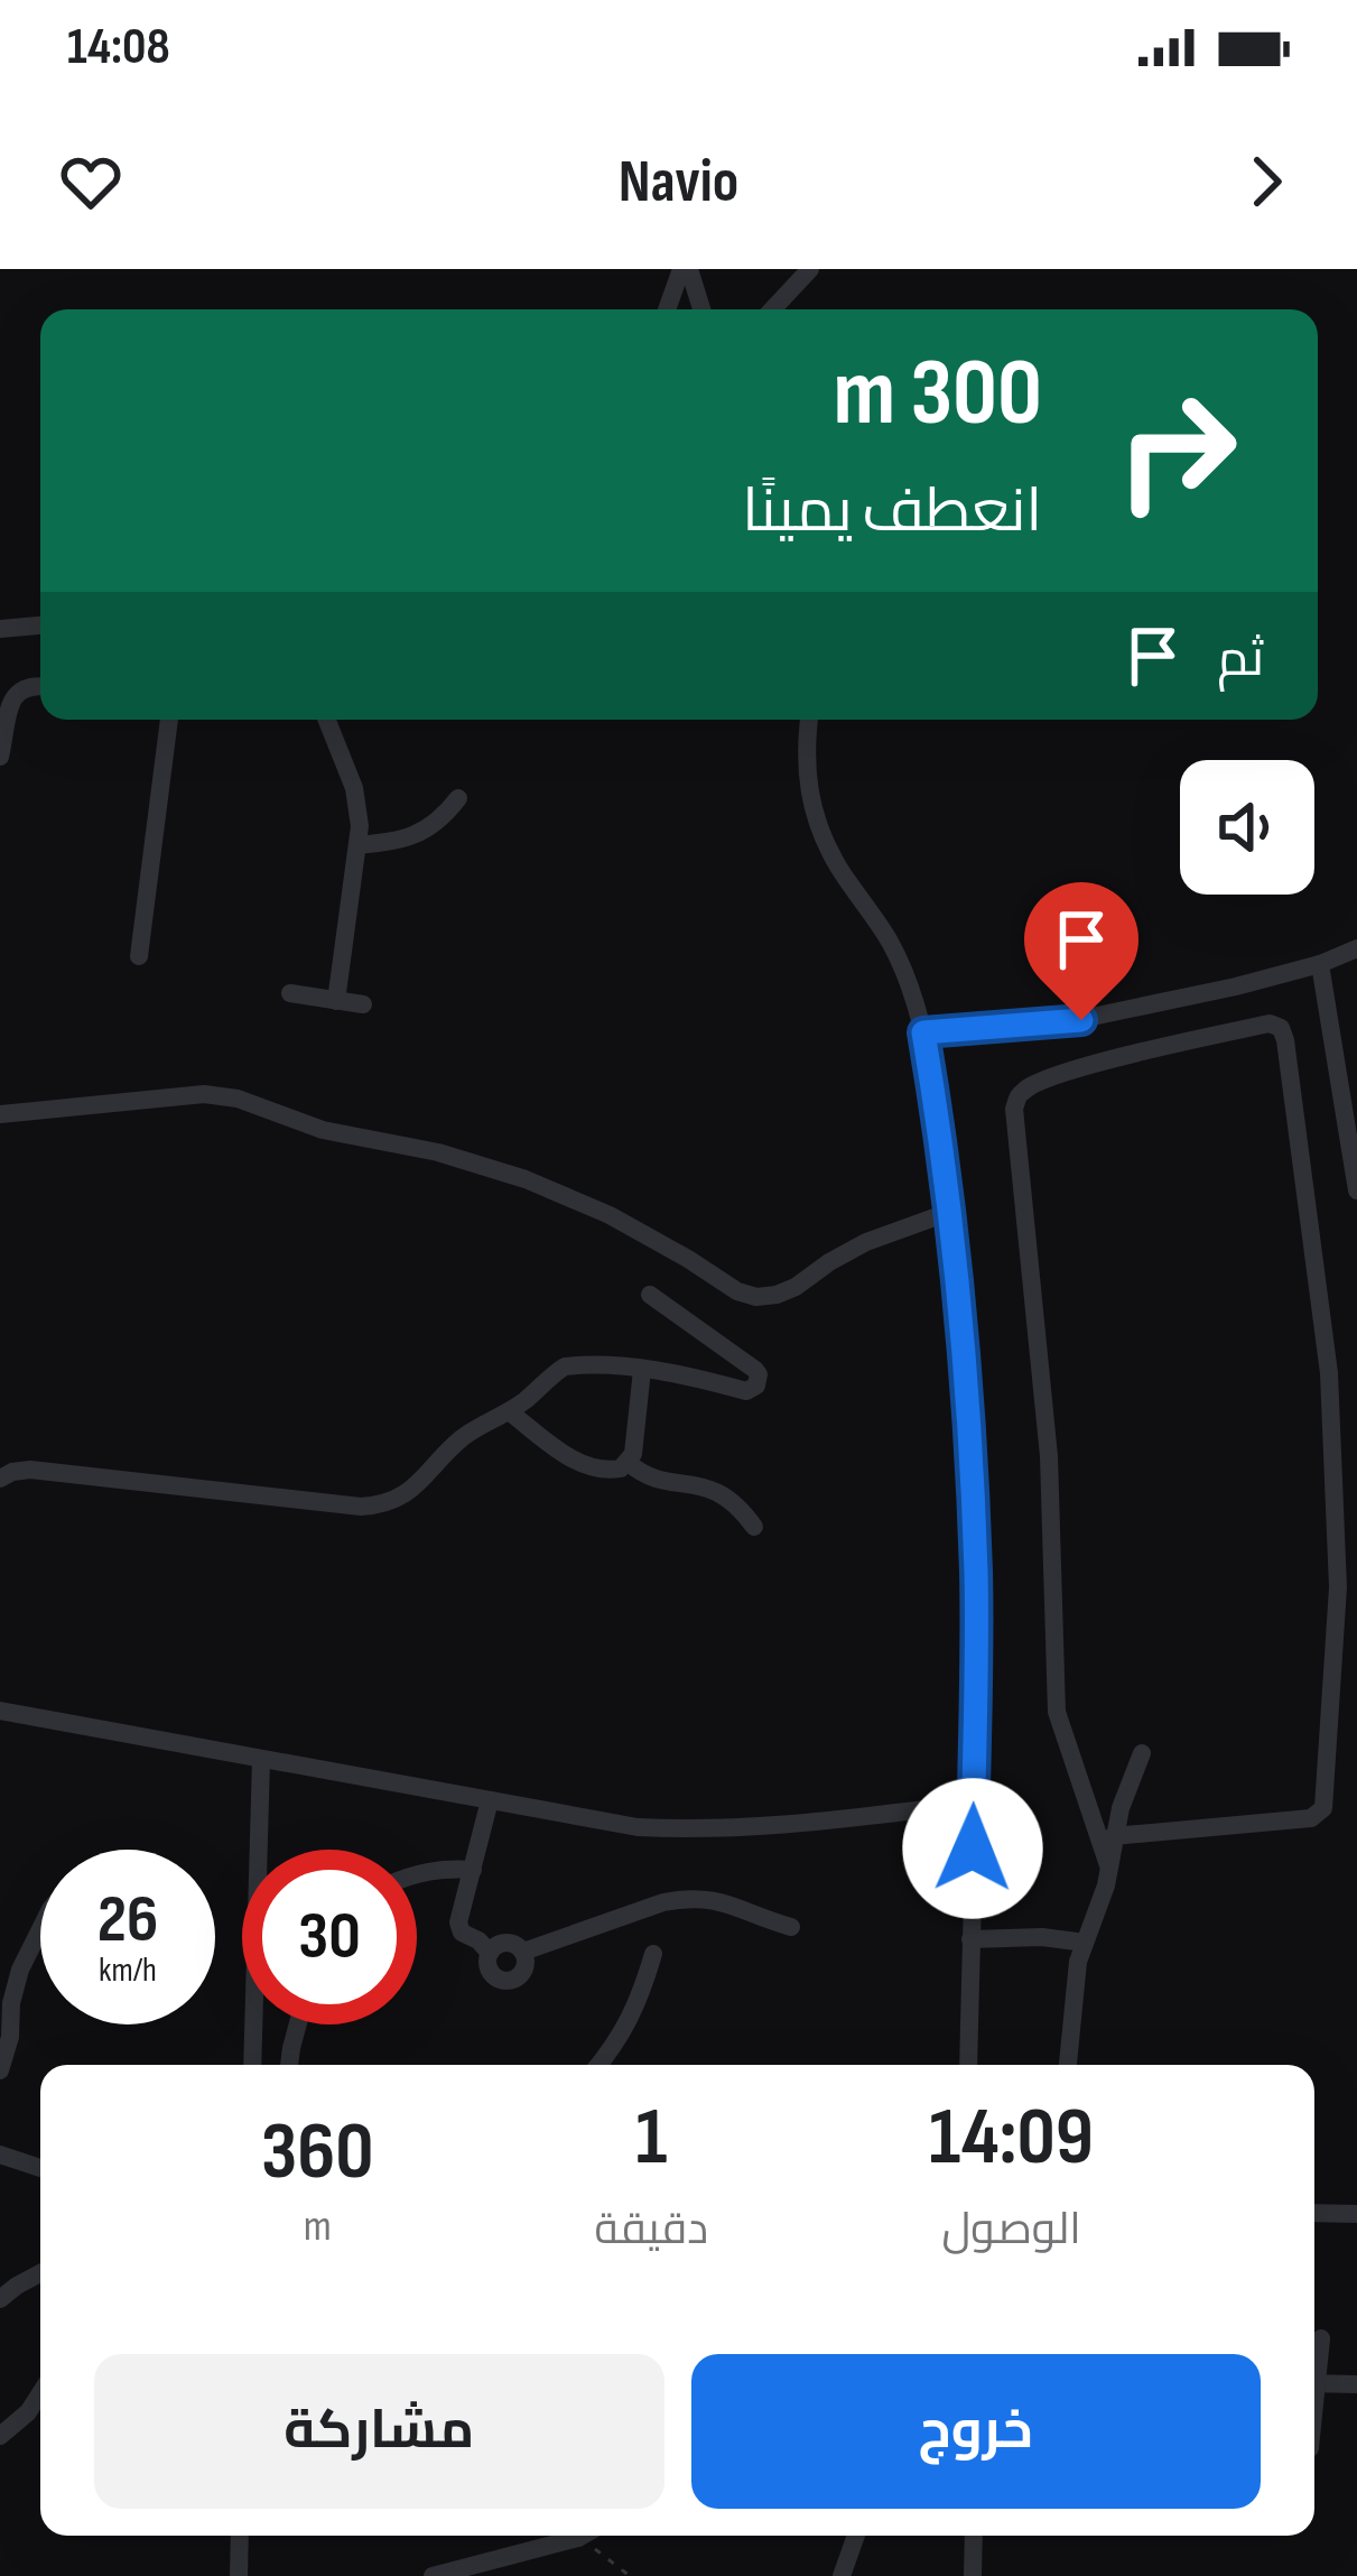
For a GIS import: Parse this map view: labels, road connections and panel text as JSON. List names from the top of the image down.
{
  "page": {
    "status": "14:08",
    "header": "Navio",
    "turn": ["300 m", "انعطف يمينًا"],
    "then": "ثم",
    "speed": "26 km/h",
    "limit": "30",
    "eta": [
      "14:09",
      "الوصول",
      "1",
      "دقيقة",
      "360",
      "m"
    ],
    "buttons": ["خروج", "مشاركة"]
  }
}
